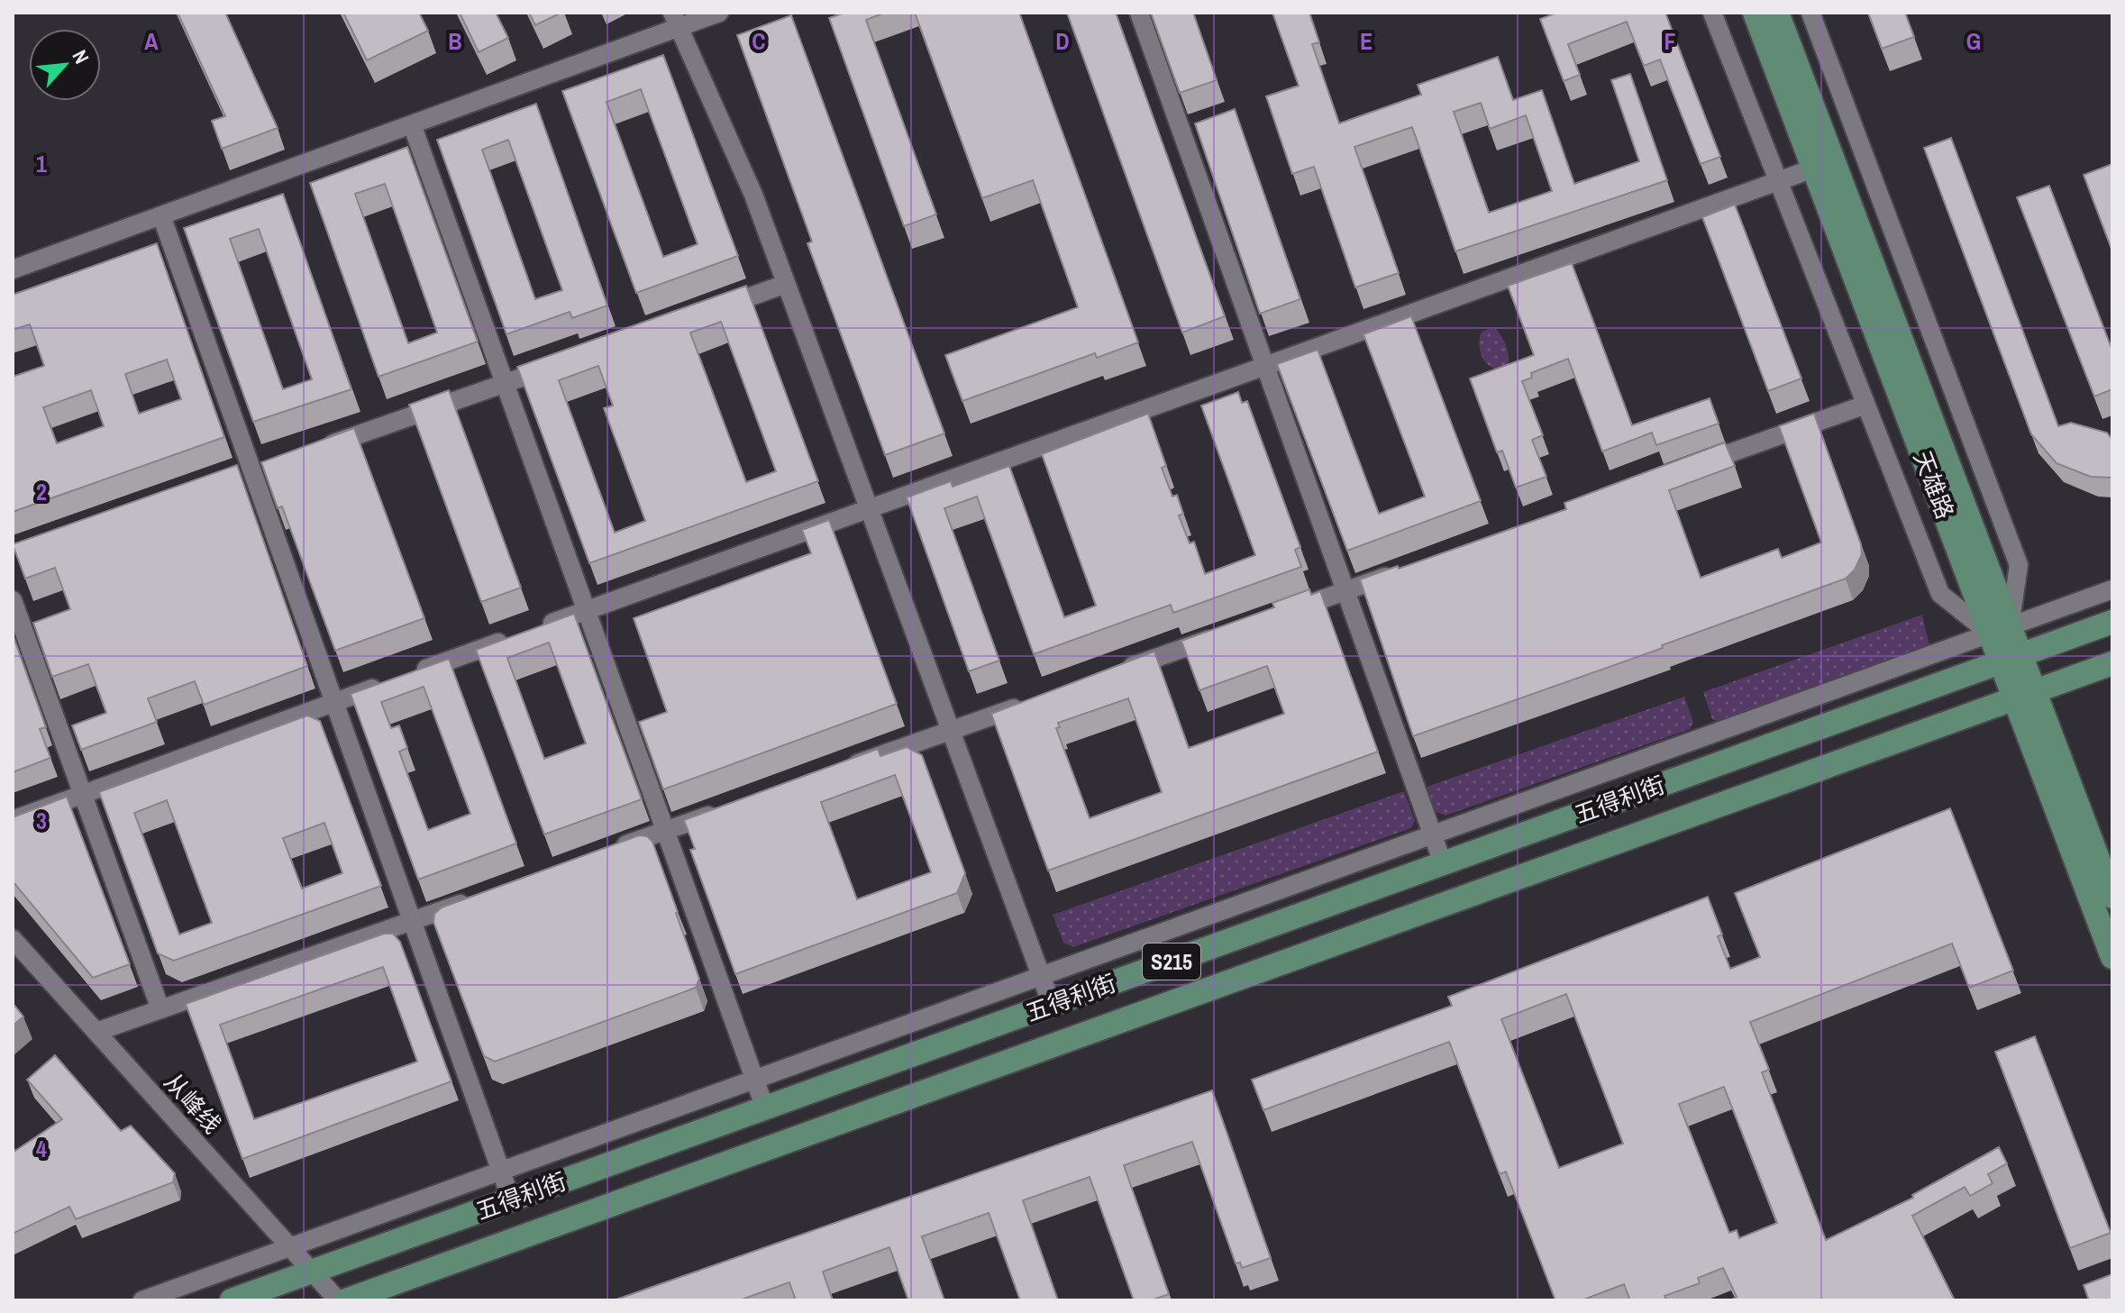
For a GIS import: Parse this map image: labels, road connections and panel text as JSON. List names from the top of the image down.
{
  "streets": {
    "main road": ["天雄路", "五得利街", "S215"],
    "street": ["从峰线"]
  },
  "crossings": [
    ["天雄路", "五得利街"],
    ["五得利街", "从峰线"]
  ],
  "north": "top right",
  "grid": {
    "columns": [
      "A",
      "B",
      "C",
      "D",
      "E",
      "F",
      "G"
    ],
    "rows": [
      "1",
      "2",
      "3",
      "4"
    ]
  }
}
